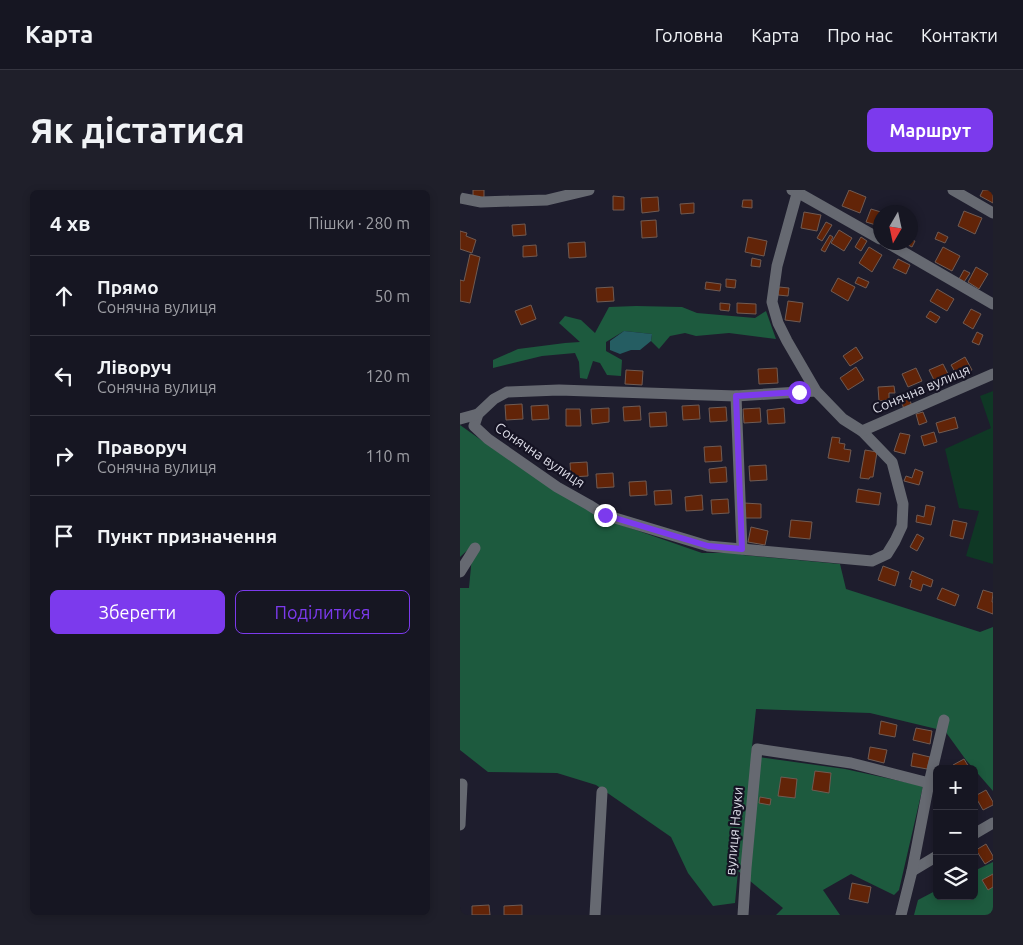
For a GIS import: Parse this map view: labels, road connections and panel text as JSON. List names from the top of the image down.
{
  "streets": {
    "street": ["Сонячна вулиця", "вулиця Науки"]
  },
  "north": "bottom",
  "page": {
    "header": "Карта",
    "nav": [
      "Головна",
      "Карта",
      "Про нас",
      "Контакти"
    ],
    "buttons": [
      "Маршрут",
      ["Зберегти", "Поділитися"]
    ],
    "title": "Як дістатися",
    "heading": ["4 хв", "Пішки · 280 m"],
    "list": [
      ["Прямо", "Сонячна вулиця", "50 m"],
      ["Ліворуч", "Сонячна вулиця", "120 m"],
      ["Праворуч", "Сонячна вулиця", "110 m"],
      "Пункт призначення"
    ],
    "map_buttons": ["+", "−"]
  }
}
